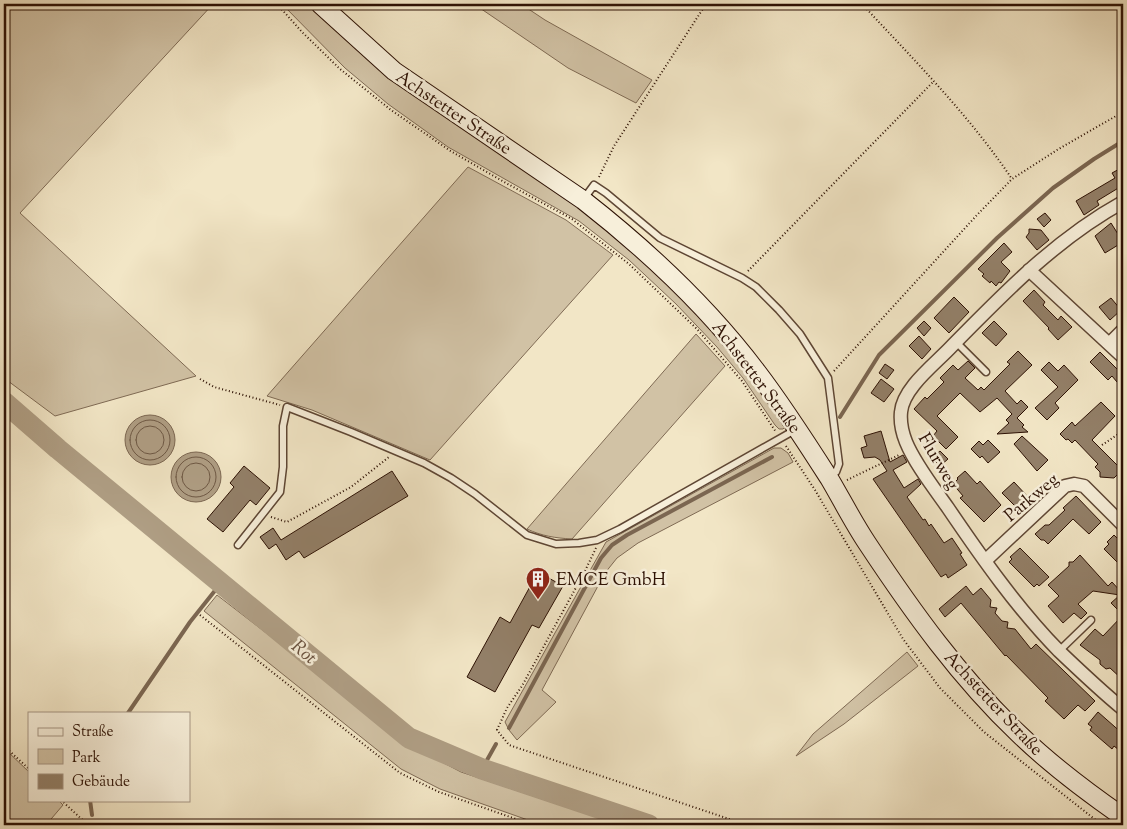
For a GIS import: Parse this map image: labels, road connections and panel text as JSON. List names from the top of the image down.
{
  "streets": {
    "main road": ["Achstetter Straße"],
    "street": ["Flurweg", "Parkweg"]
  },
  "crossings": [
    ["Flurweg", "Parkweg"]
  ],
  "water": ["Rot"],
  "places": {
    "building": ["EMCE GmbH"]
  },
  "legend": ["Straße", "Park", "Gebäude"]
}
